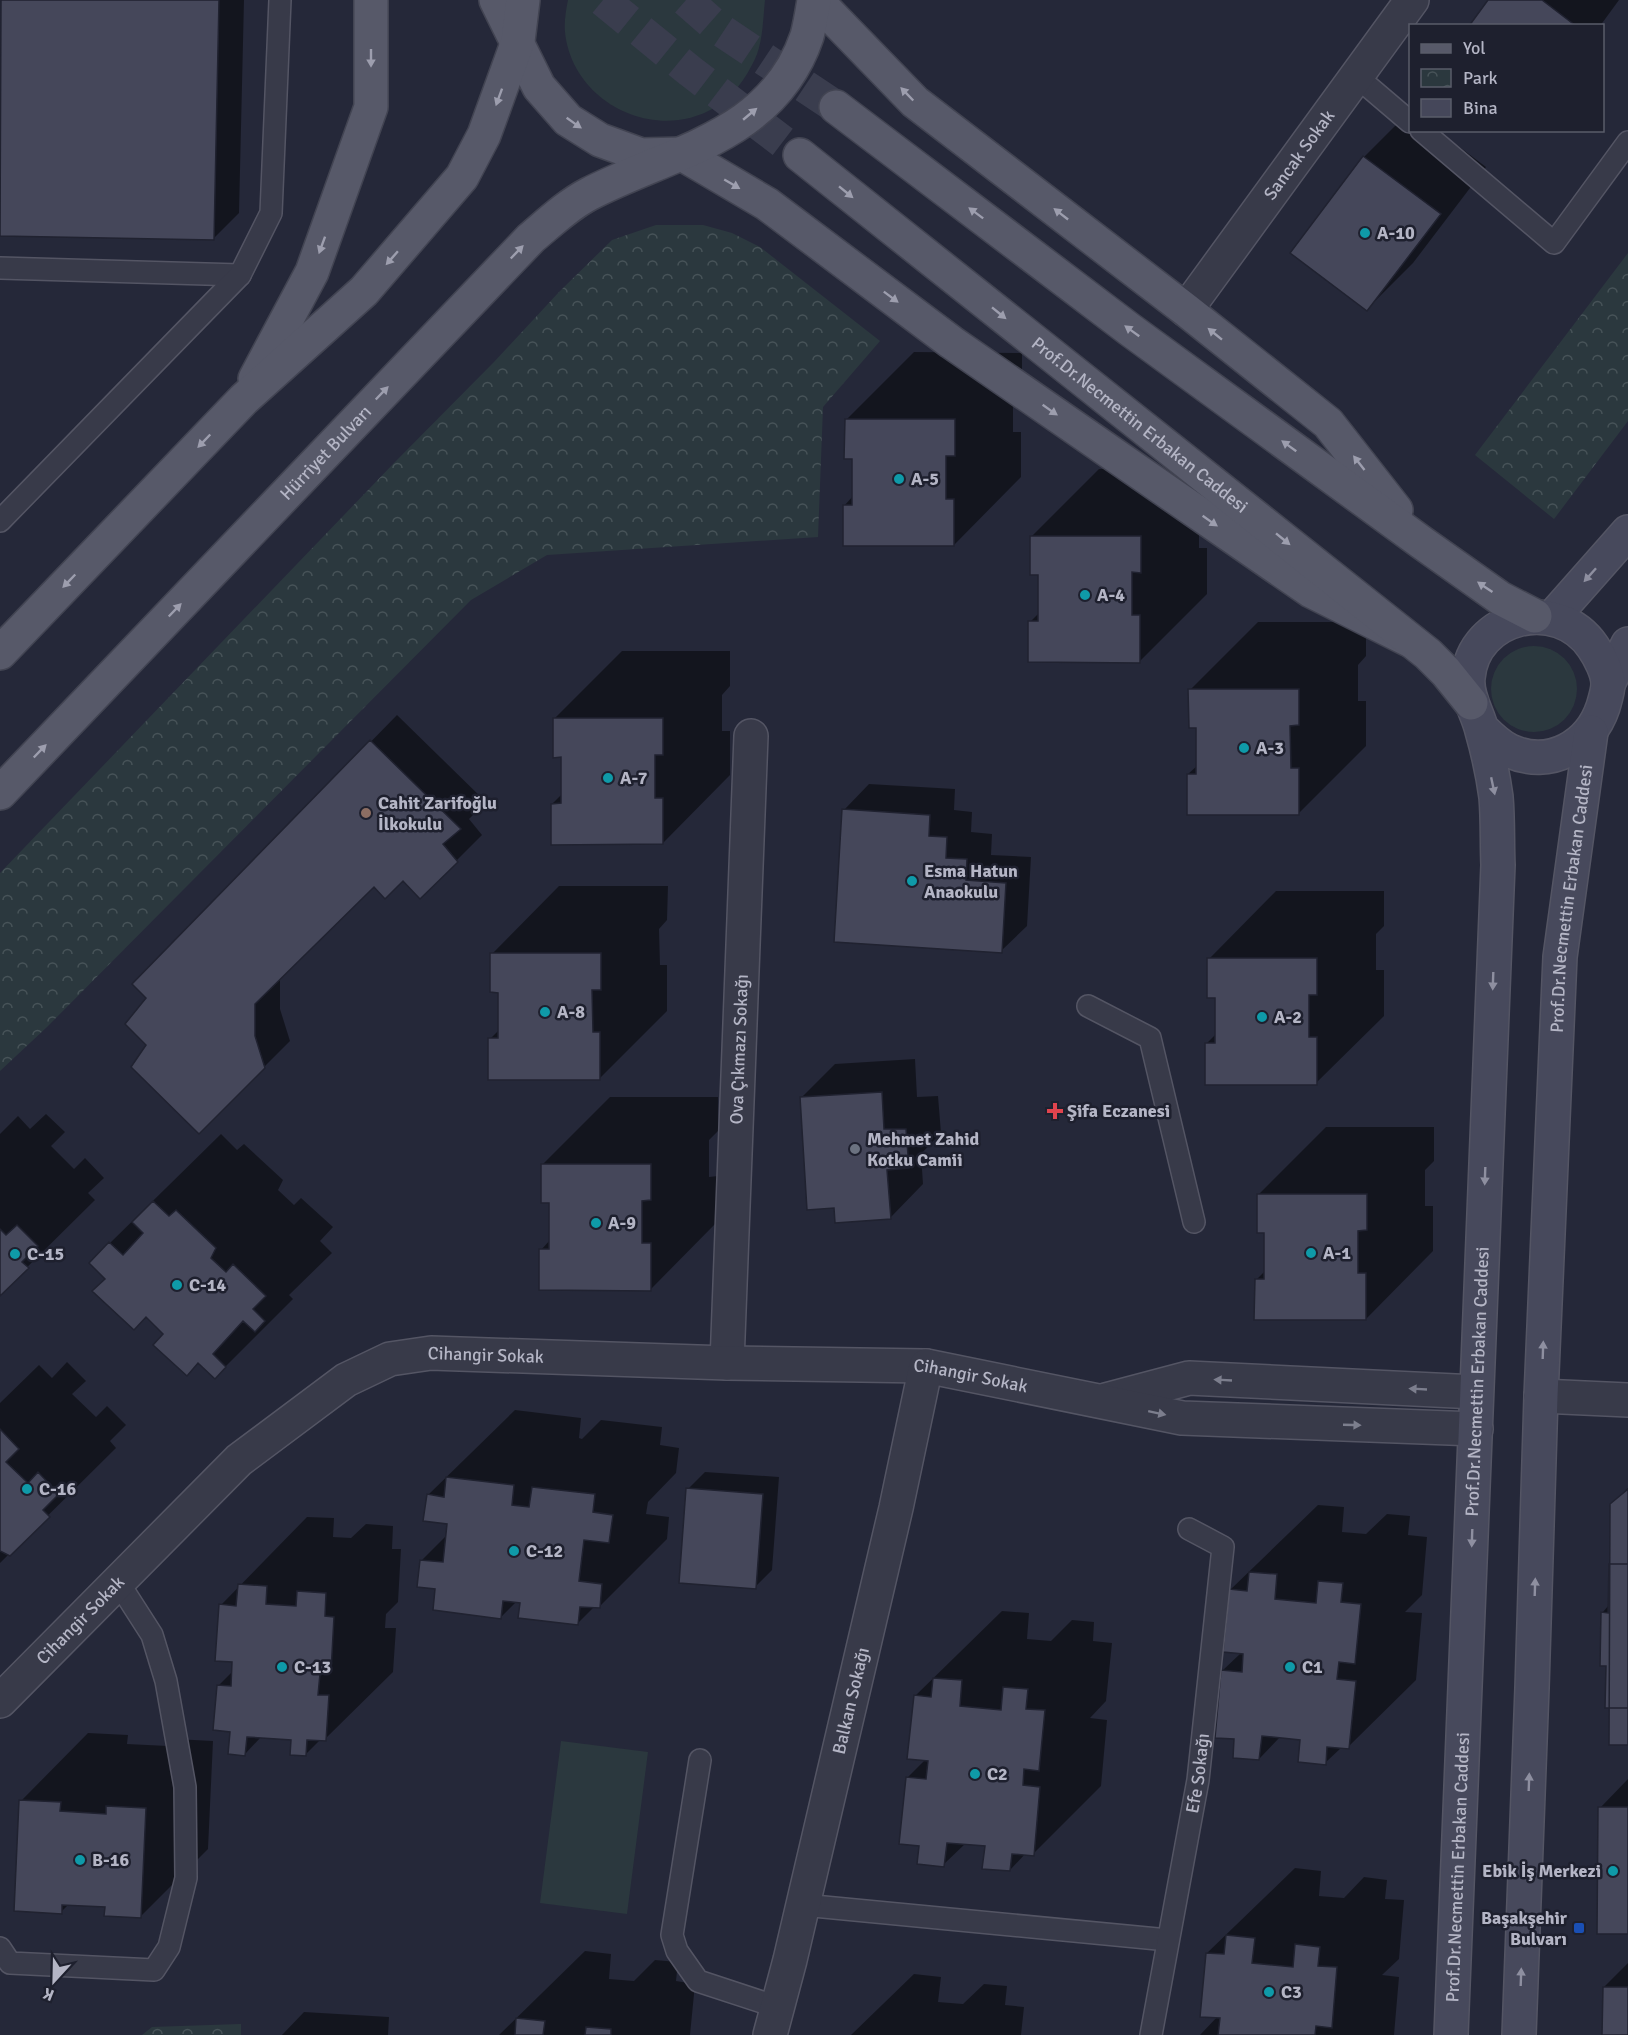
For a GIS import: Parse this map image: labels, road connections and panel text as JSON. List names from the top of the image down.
{
  "streets": {
    "main road": ["Prof.Dr.Necmettin Erbakan Caddesi", "Hürriyet Bulvarı"],
    "street": [
      "Sancak Sokak",
      "Ova Çıkmazı Sokağı",
      "Cihangir Sokak",
      "Balkan Sokağı"
    ],
    "lane": ["Efe Sokağı"]
  },
  "crossings": [
    ["Prof.Dr.Necmettin Erbakan Caddesi", "Cihangir Sokak"],
    ["Ova Çıkmazı Sokağı", "Cihangir Sokak"],
    ["Cihangir Sokak", "Balkan Sokağı"]
  ],
  "places": {
    "other": [
      "A-10",
      "A-5",
      "A-4",
      "A-3",
      "A-7",
      "Cahit Zarifoğlu İlkokulu",
      "Esma Hatun Anaokulu",
      "A-8",
      "A-2",
      "Mehmet Zahid Kotku Camii",
      "A-9",
      "A-1",
      "C-15",
      "C-14",
      "C-16",
      "C-12",
      "C-13",
      "C1",
      "C2",
      "B-16",
      "Ebik İş Merkezi",
      "C3"
    ],
    "health": ["Şifa Eczanesi"],
    "transit": ["Başakşehir Bulvarı"]
  },
  "legend": ["Yol", "Park", "Bina"],
  "north": "bottom"
}
